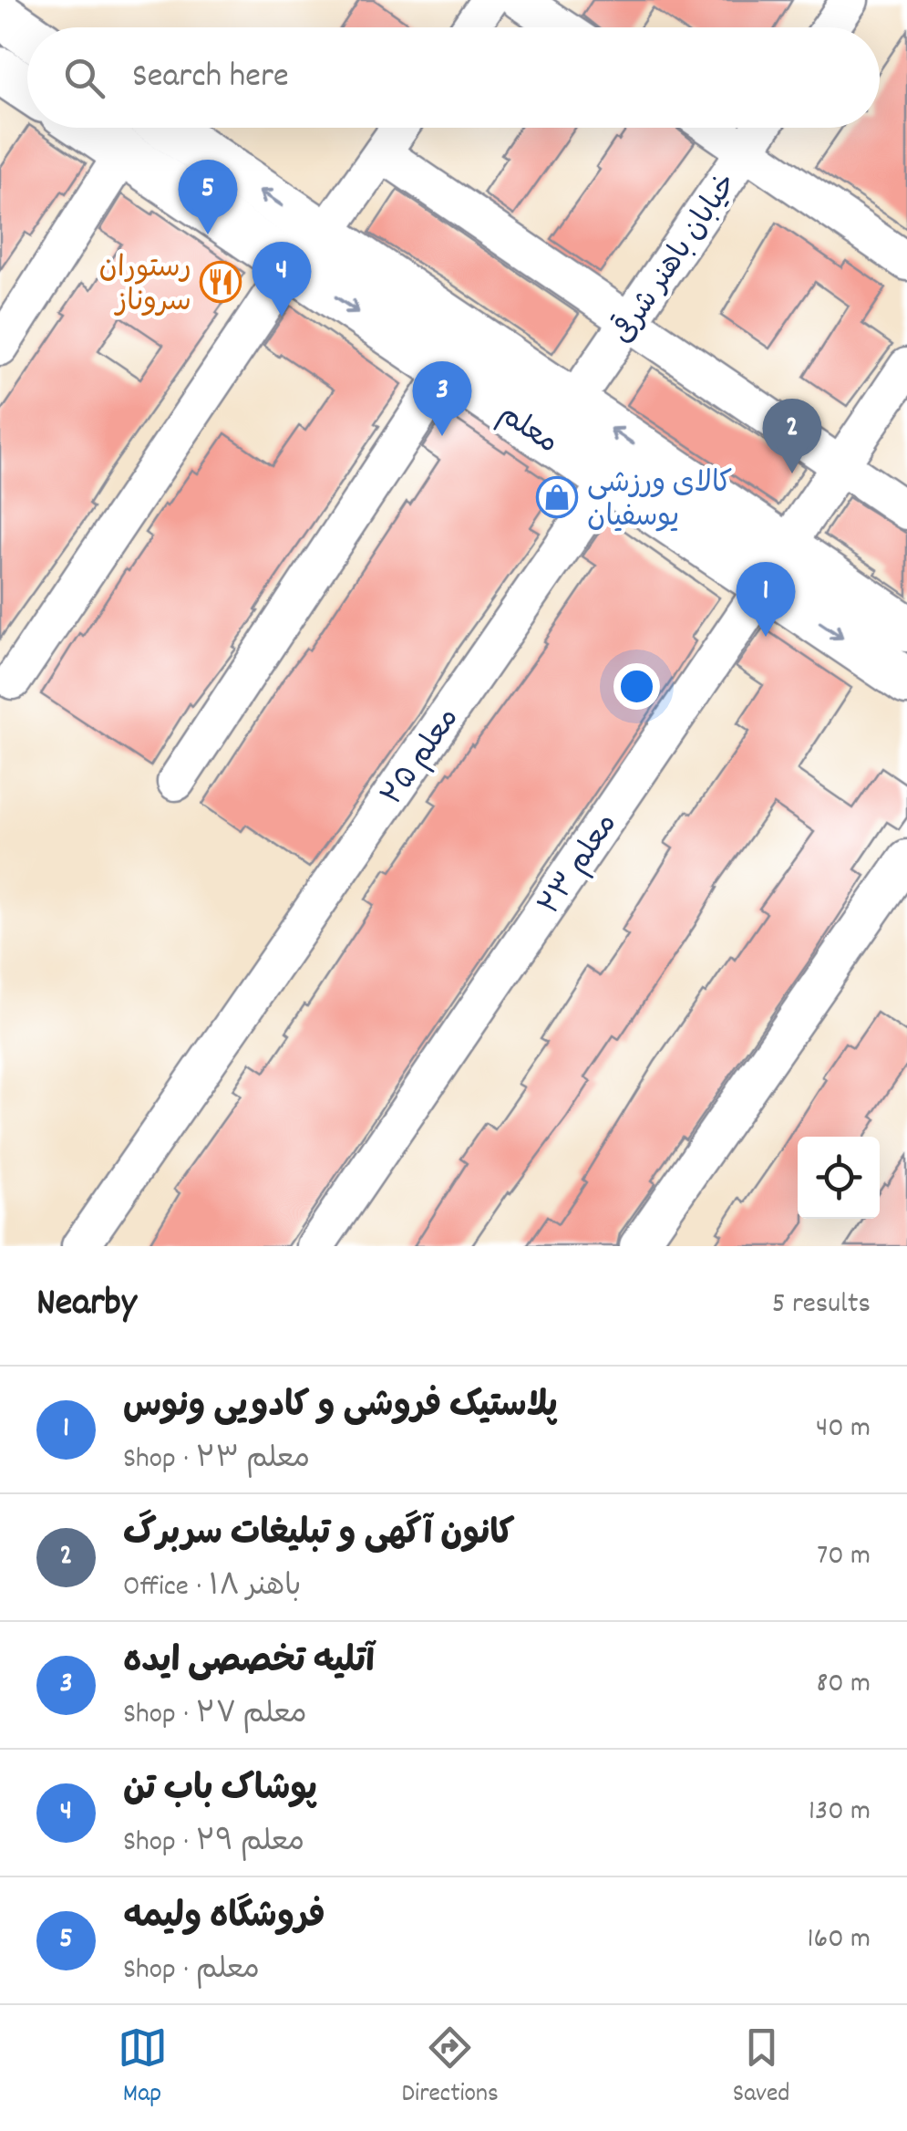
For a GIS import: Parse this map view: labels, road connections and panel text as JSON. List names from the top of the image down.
{
  "streets": {
    "main road": ["معلم"],
    "street": ["خیابان باهنر شرقی", "معلم ۲۵", "معلم ۲۳"]
  },
  "crossings": [
    ["خیابان باهنر شرقی", "معلم"],
    ["معلم", "معلم ۲۵"],
    ["معلم", "معلم ۲۳"]
  ],
  "places": {
    "restaurant": ["رستوران سروناز"],
    "shop": ["کالای ورزشی یوسفیان"]
  },
  "page": {
    "search": "Search here",
    "pins": [
      "5",
      "4",
      "3",
      "2",
      "1"
    ],
    "heading": ["Nearby", "5 results"],
    "list": [
      {
        "mark": "1",
        "name": "پلاستیک فروشی و کادویی ونوس",
        "note": "Shop · معلم ۲۳",
        "value": "40 m"
      },
      {
        "mark": "2",
        "name": "کانون آگهی و تبلیغات سربرگ",
        "note": "Office · باهنر ۱۸",
        "value": "70 m"
      },
      {
        "mark": "3",
        "name": "آتلیه تخصصی ایده",
        "note": "Shop · معلم ۲۷",
        "value": "80 m"
      },
      {
        "mark": "4",
        "name": "پوشاک باب تن",
        "note": "Shop · معلم ۲۹",
        "value": "130 m"
      },
      {
        "mark": "5",
        "name": "فروشگاه ولیمه",
        "note": "Shop · معلم",
        "value": "160 m"
      }
    ],
    "nav": ["Map", "Directions", "Saved"]
  }
}
